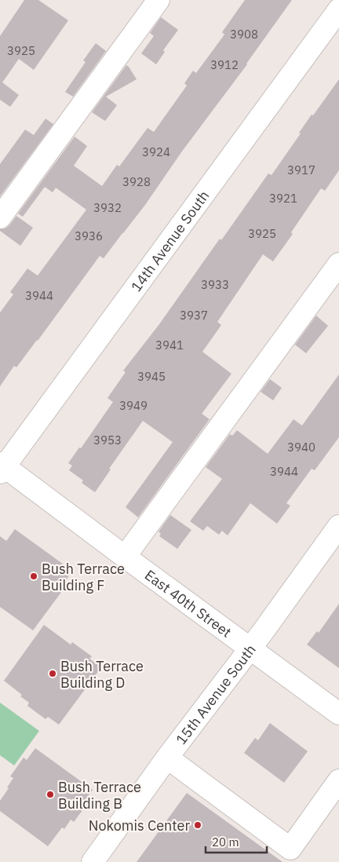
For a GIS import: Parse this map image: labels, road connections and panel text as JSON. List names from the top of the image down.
{
  "streets": {
    "street": ["14th Avenue South", "East 40th Street", "15th Avenue South"]
  },
  "crossings": [
    ["14th Avenue South", "East 40th Street"],
    ["East 40th Street", "15th Avenue South"]
  ],
  "places": [
    "Bush Terrace Building F",
    "Bush Terrace Building D",
    "Bush Terrace Building B",
    "Nokomis Center"
  ],
  "house_numbers": [
    "3908",
    "3925",
    "3912",
    "3924",
    "3917",
    "3928",
    "3921",
    "3932",
    "3925",
    "3936",
    "3933",
    "3944",
    "3937",
    "3941",
    "3945",
    "3949",
    "3953",
    "3940",
    "3944"
  ],
  "scale_bar": "20 m"
}
